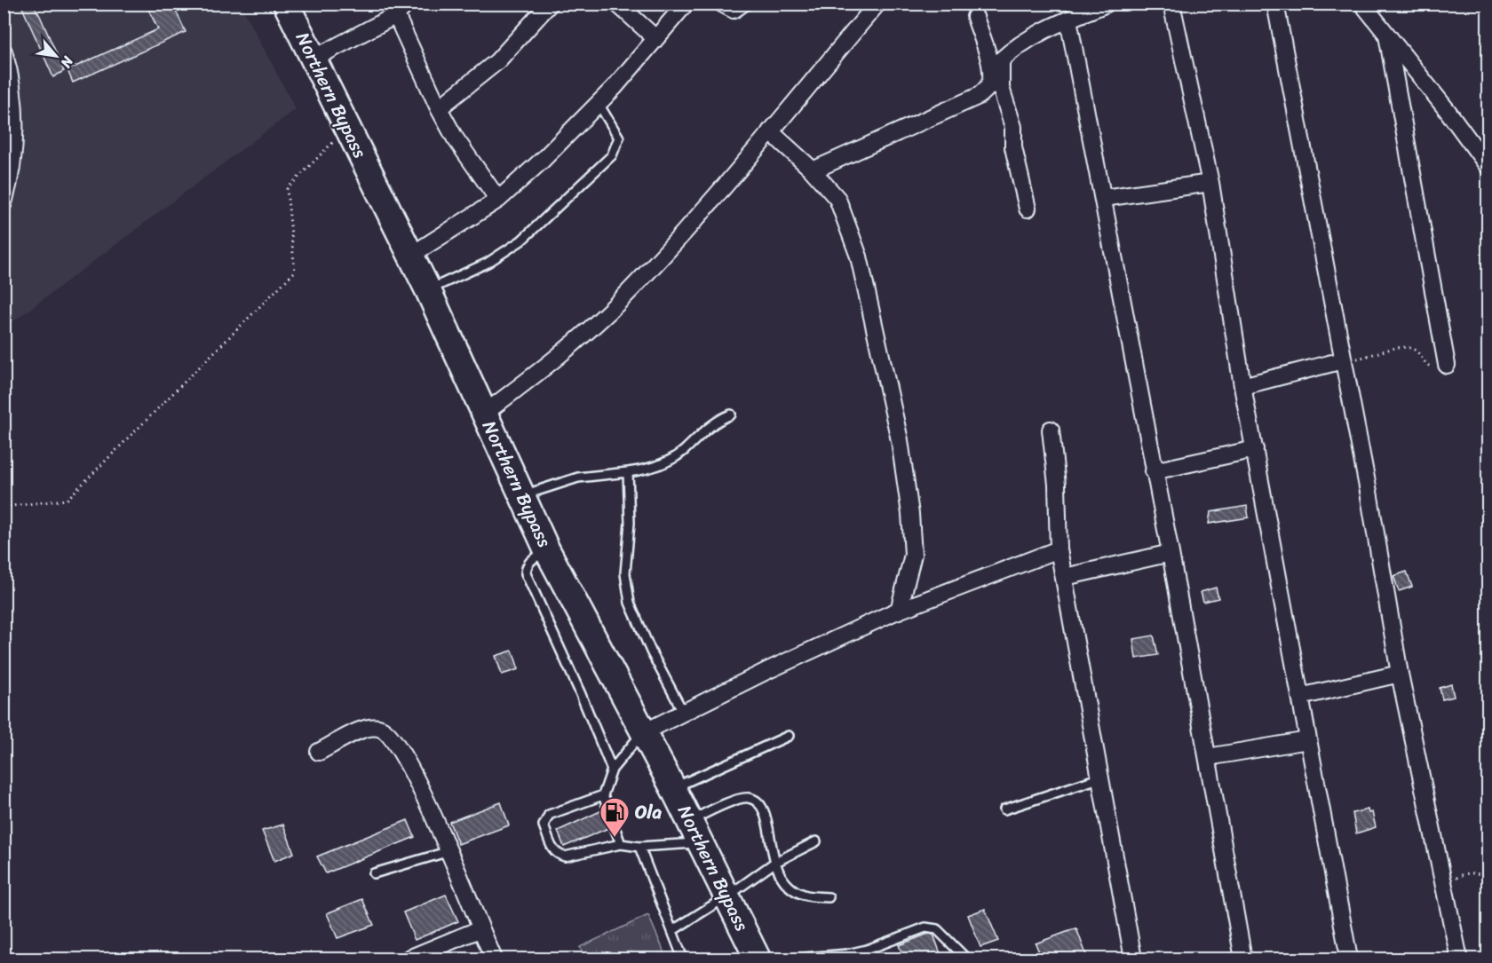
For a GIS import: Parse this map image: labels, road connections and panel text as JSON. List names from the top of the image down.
{
  "streets": {
    "main road": ["Northern Bypass"]
  },
  "places": {
    "fuel station": ["Ola"]
  },
  "north": "bottom right"
}
